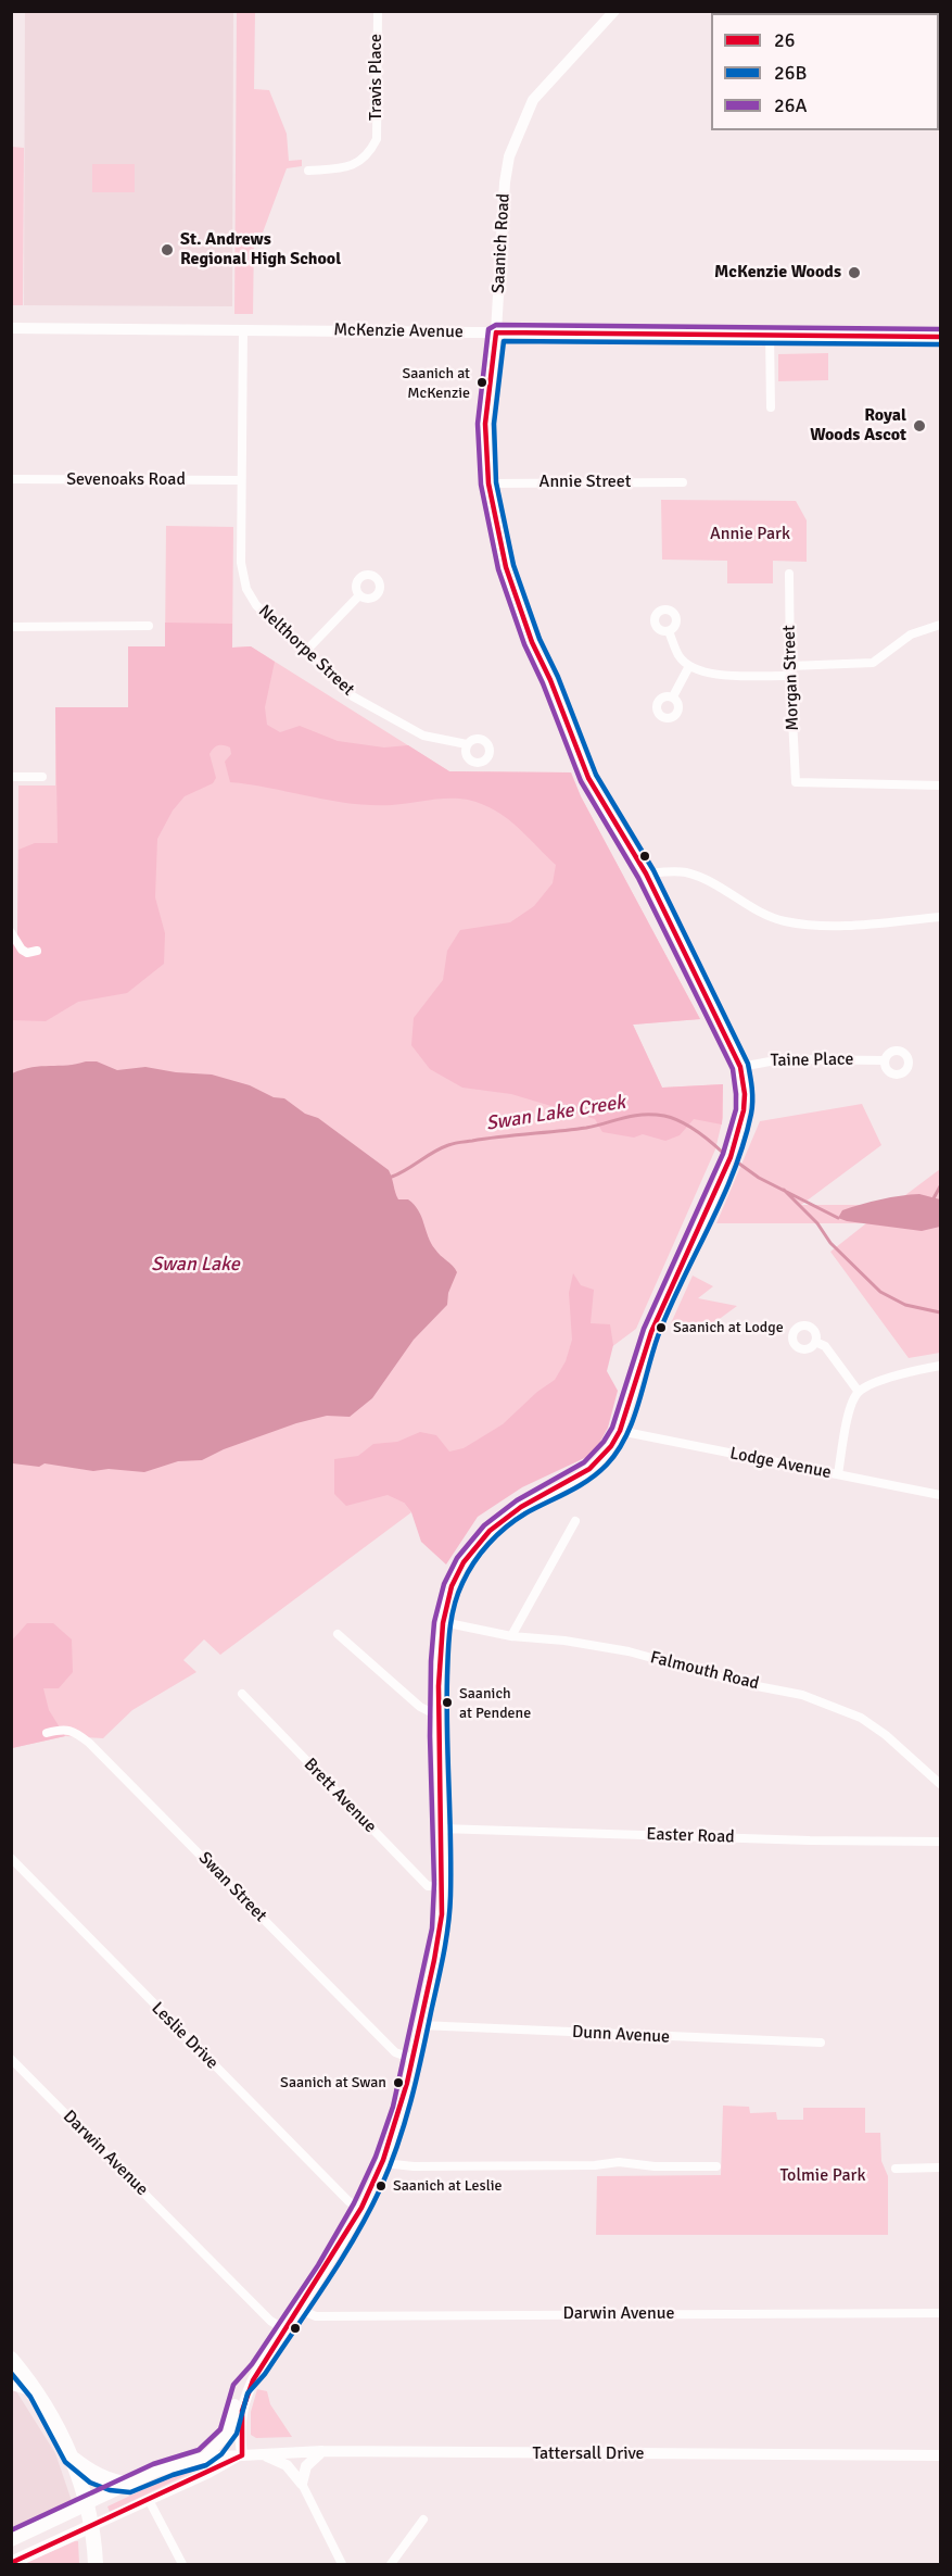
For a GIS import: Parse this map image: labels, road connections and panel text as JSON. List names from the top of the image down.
{
  "streets": {
    "main road": ["Saanich Road", "McKenzie Avenue", "Tattersall Drive"],
    "street": [
      "Travis Place",
      "Sevenoaks Road",
      "Annie Street",
      "Nelthorpe Street",
      "Morgan Street",
      "Taine Place",
      "Lodge Avenue",
      "Falmouth Road",
      "Brett Avenue",
      "Easter Road",
      "Swan Street",
      "Dunn Avenue",
      "Leslie Drive",
      "Darwin Avenue"
    ]
  },
  "crossings": [
    ["Saanich Road", "McKenzie Avenue"],
    ["Saanich Road", "Annie Street"],
    ["Saanich Road", "Taine Place"],
    ["Saanich Road", "Lodge Avenue"],
    ["Saanich Road", "Falmouth Road"],
    ["Saanich Road", "Brett Avenue"],
    ["Saanich Road", "Easter Road"],
    ["Saanich Road", "Swan Street"],
    ["Saanich Road", "Dunn Avenue"],
    ["Saanich Road", "Leslie Drive"],
    ["Saanich Road", "Darwin Avenue"],
    ["Saanich Road", "Tattersall Drive"],
    ["McKenzie Avenue", "Nelthorpe Street"],
    ["Sevenoaks Road", "Nelthorpe Street"]
  ],
  "water": ["Swan Lake Creek", "Swan Lake"],
  "parks": ["Annie Park", "Tolmie Park"],
  "places": [
    "St. Andrews Regional High School",
    "McKenzie Woods",
    "Saanich at McKenzie",
    "Royal Woods Ascot",
    "Saanich at Lodge",
    "Saanich at Pendene",
    "Saanich at Swan",
    "Saanich at Leslie"
  ],
  "lines": ["transit line 26A", "transit line 26", "transit line 26B"],
  "legend": ["26", "26B", "26A"]
}
